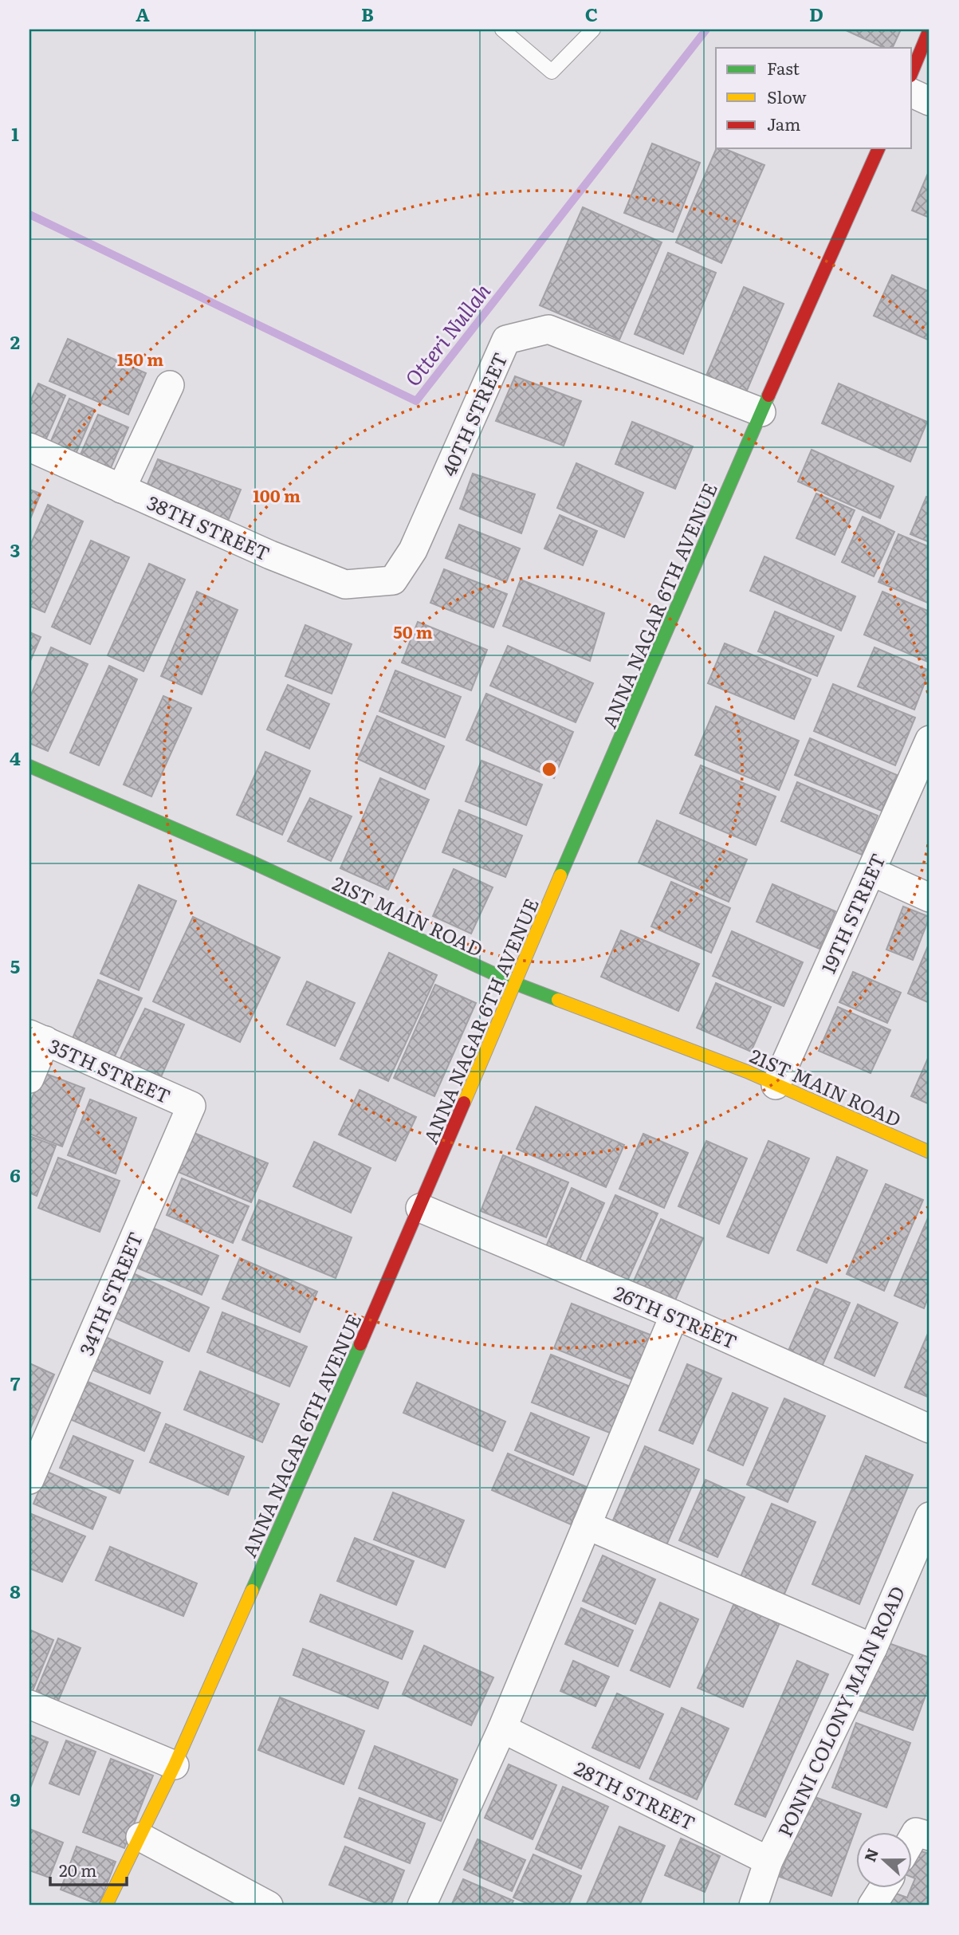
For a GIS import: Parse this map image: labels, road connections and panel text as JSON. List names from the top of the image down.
{
  "streets": {
    "street": [
      "40TH STREET",
      "38TH STREET",
      "ANNA NAGAR 6TH AVENUE",
      "19TH STREET",
      "21ST MAIN ROAD",
      "35TH STREET",
      "34TH STREET",
      "26TH STREET",
      "PONNI COLONY MAIN ROAD",
      "28TH STREET"
    ]
  },
  "crossings": [
    ["40TH STREET", "38TH STREET"],
    ["40TH STREET", "ANNA NAGAR 6TH AVENUE"],
    ["ANNA NAGAR 6TH AVENUE", "21ST MAIN ROAD"],
    ["ANNA NAGAR 6TH AVENUE", "26TH STREET"],
    ["19TH STREET", "21ST MAIN ROAD"],
    ["35TH STREET", "34TH STREET"],
    ["PONNI COLONY MAIN ROAD", "28TH STREET"]
  ],
  "water": ["Otteri Nullah"],
  "legend": ["Fast", "Slow", "Jam"],
  "scale_bar": "20 m",
  "north": "left",
  "grid": {
    "columns": [
      "A",
      "B",
      "C",
      "D"
    ],
    "rows": [
      "1",
      "2",
      "3",
      "4",
      "5",
      "6",
      "7",
      "8",
      "9"
    ]
  },
  "rings": ["150 m", "100 m", "50 m"]
}
